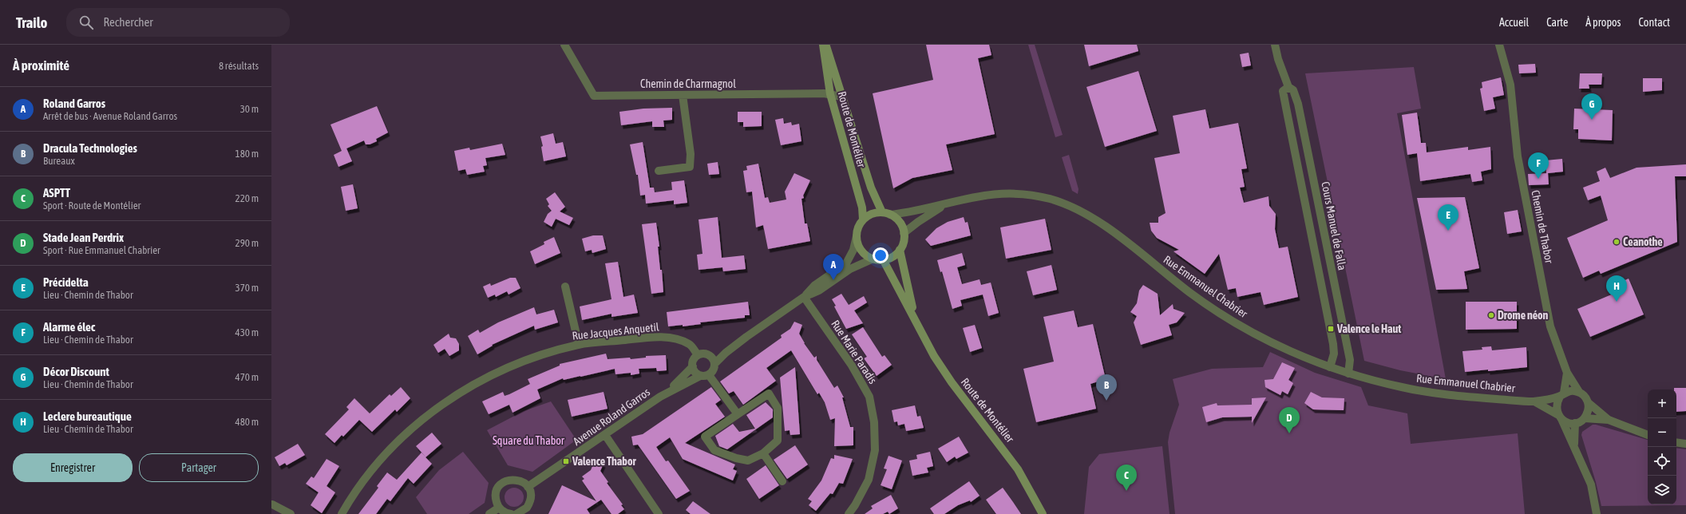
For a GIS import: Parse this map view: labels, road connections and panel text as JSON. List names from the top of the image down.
{
  "streets": {
    "main road": ["Route de Montélier"],
    "street": [
      "Chemin de Charmagnol",
      "Cours Manuel de Falla",
      "Chemin de Thabor",
      "Rue Emmanuel Chabrier",
      "Rue Jacques Anquetil",
      "Rue Marie Paradis",
      "Avenue Roland Garros"
    ]
  },
  "crossings": [
    ["Chemin de Charmagnol", "Route de Montélier"],
    ["Route de Montélier", "Rue Emmanuel Chabrier"],
    ["Cours Manuel de Falla", "Rue Emmanuel Chabrier"],
    ["Chemin de Thabor", "Rue Emmanuel Chabrier"],
    ["Rue Jacques Anquetil", "Avenue Roland Garros"]
  ],
  "parks": ["Square du Thabor"],
  "places": {
    "other": ["Ceanothe", "Drome néon"],
    "transit": ["Valence le Haut", "Valence Thabor"]
  },
  "page": {
    "header": "Trailo",
    "search": "Rechercher",
    "nav": [
      "Accueil",
      "Carte",
      "À propos",
      "Contact"
    ],
    "heading": ["À proximité", "8 résultats"],
    "list": [
      {
        "mark": "A",
        "name": "Roland Garros",
        "note": "Arrêt de bus · Avenue Roland Garros",
        "value": "30 m"
      },
      {
        "mark": "B",
        "name": "Dracula Technologies",
        "note": "Bureaux",
        "value": "180 m"
      },
      {
        "mark": "C",
        "name": "ASPTT",
        "note": "Sport · Route de Montélier",
        "value": "220 m"
      },
      {
        "mark": "D",
        "name": "Stade Jean Perdrix",
        "note": "Sport · Rue Emmanuel Chabrier",
        "value": "290 m"
      },
      {
        "mark": "E",
        "name": "Précidelta",
        "note": "Lieu · Chemin de Thabor",
        "value": "370 m"
      },
      {
        "mark": "F",
        "name": "Alarme élec",
        "note": "Lieu · Chemin de Thabor",
        "value": "430 m"
      },
      {
        "mark": "G",
        "name": "Décor Discount",
        "note": "Lieu · Chemin de Thabor",
        "value": "470 m"
      },
      {
        "mark": "H",
        "name": "Leclere bureautique",
        "note": "Lieu · Chemin de Thabor",
        "value": "480 m"
      }
    ],
    "pins": [
      "G",
      "F",
      "E",
      "A",
      "H",
      "B",
      "D",
      "C"
    ],
    "map_buttons": ["+", "−"],
    "buttons": ["Enregistrer", "Partager"]
  }
}
